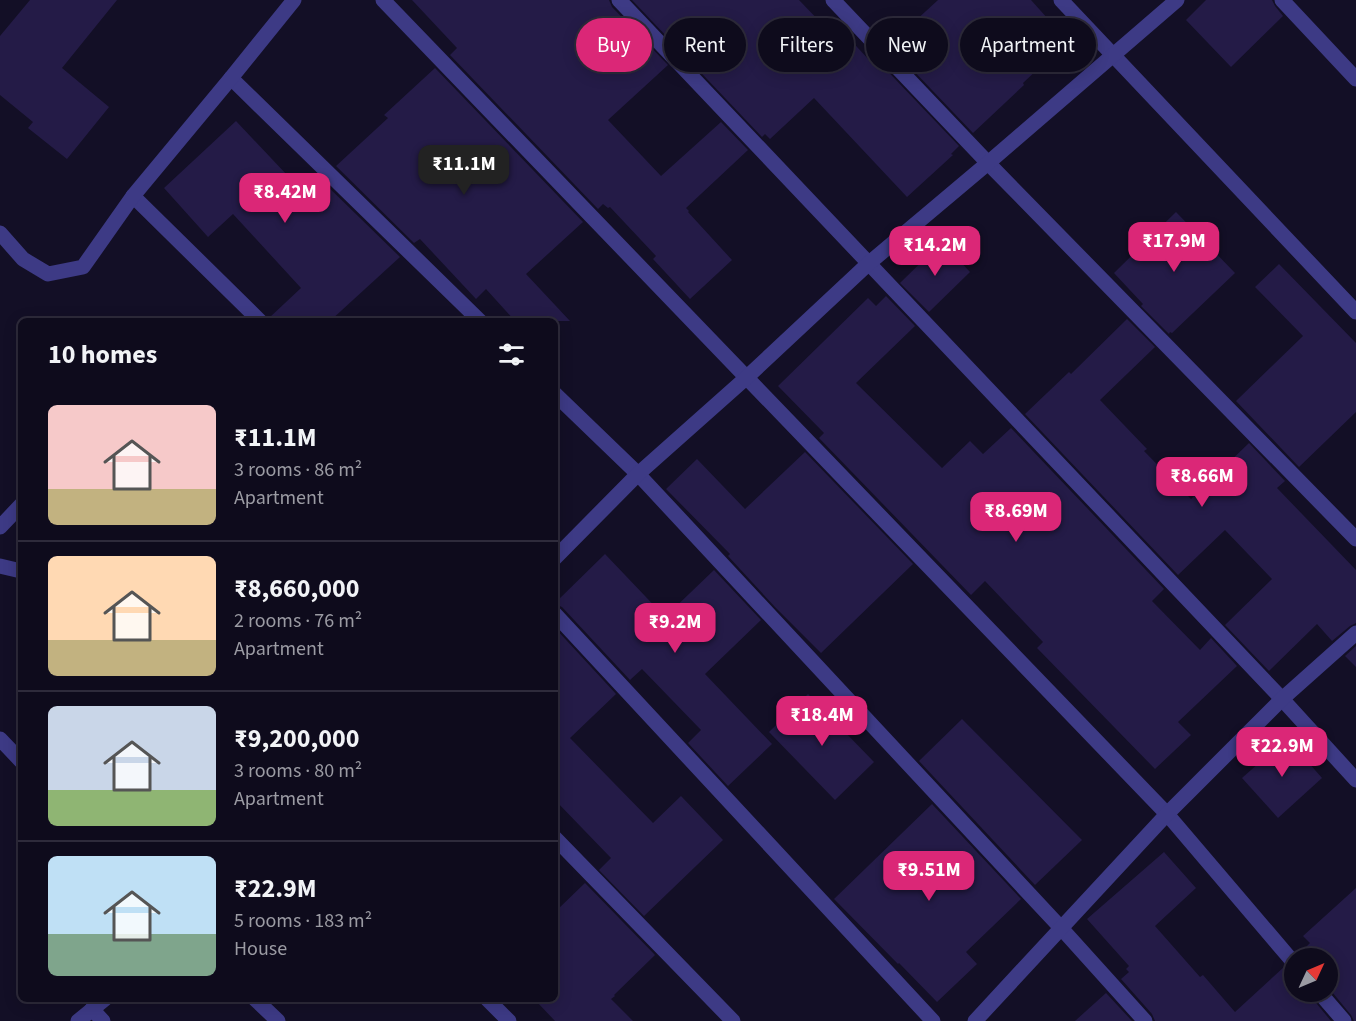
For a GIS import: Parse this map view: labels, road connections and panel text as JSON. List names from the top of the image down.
{
  "north": "top right",
  "page": {
    "chip": [
      "Buy",
      "Rent",
      "Filters",
      "New",
      "Apartment"
    ],
    "price": [
      "₹11.1M",
      "₹8.42M",
      "₹17.9M",
      "₹14.2M",
      "₹8.66M",
      "₹8.69M",
      "₹9.2M",
      "₹18.4M",
      "₹22.9M",
      "₹9.51M"
    ],
    "heading": "10 homes",
    "list": [
      {
        "name": "₹11.1M",
        "note": "3 rooms · 86 m² · Apartment"
      },
      {
        "name": "₹8,660,000",
        "note": "2 rooms · 76 m² · Apartment"
      },
      {
        "name": "₹9,200,000",
        "note": "3 rooms · 80 m² · Apartment"
      },
      {
        "name": "₹22.9M",
        "note": "5 rooms · 183 m² · House"
      }
    ]
  }
}
